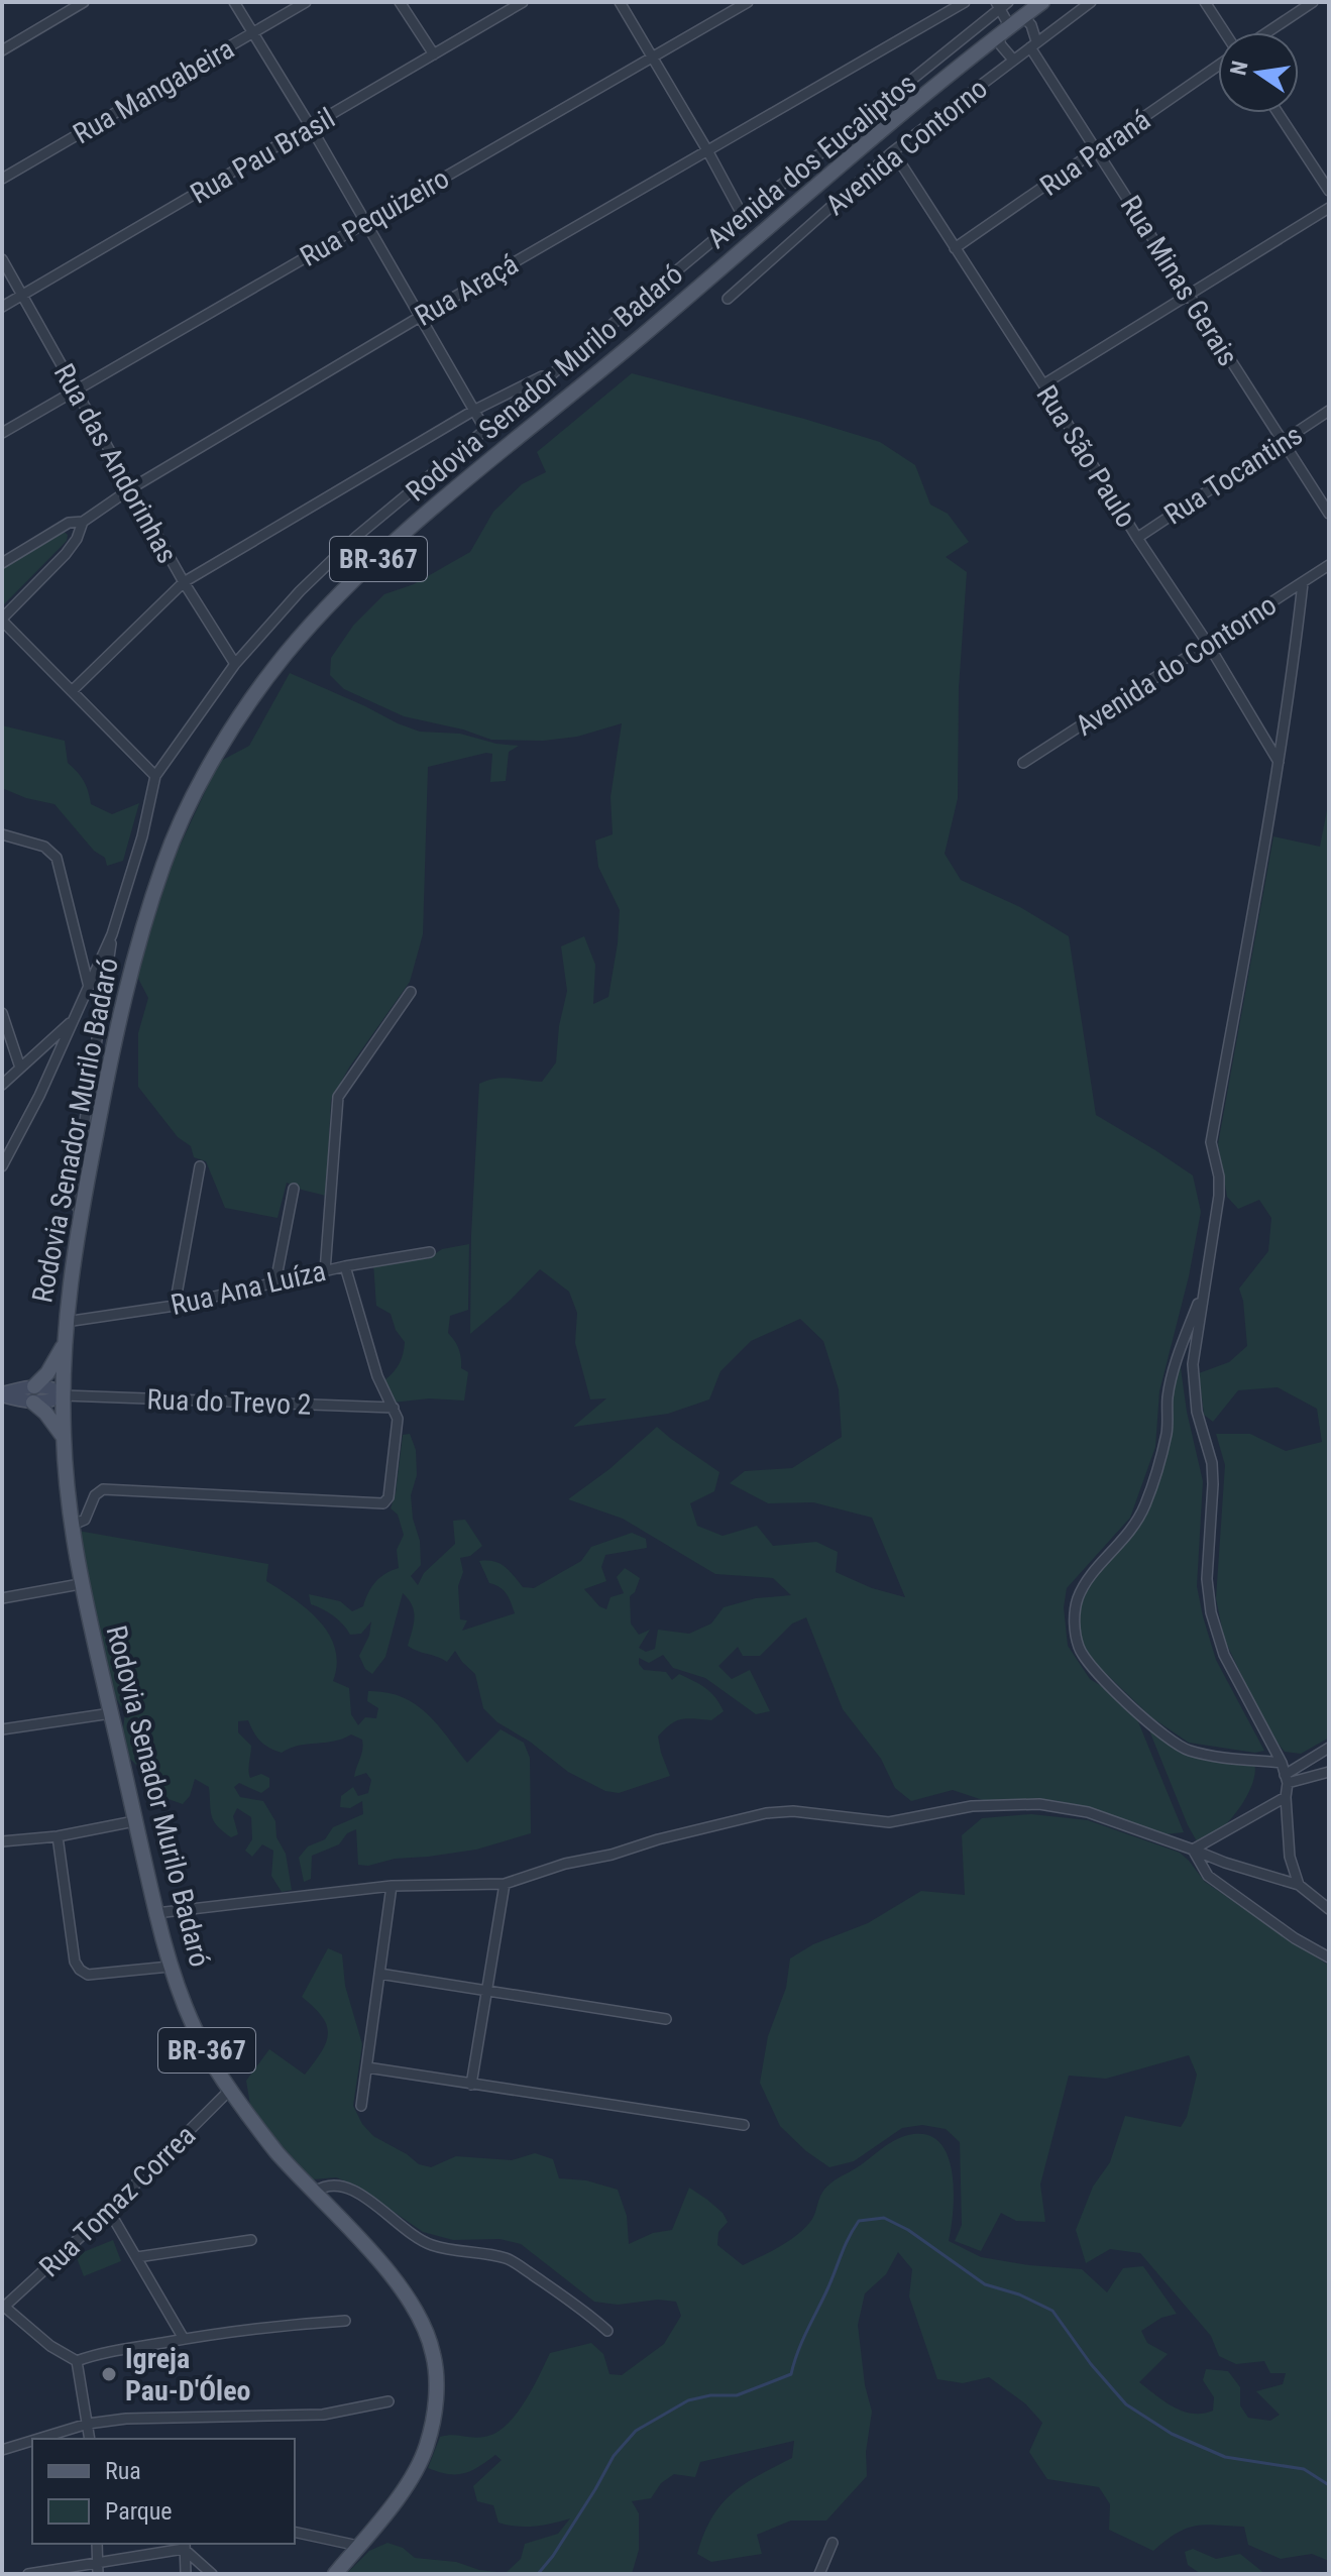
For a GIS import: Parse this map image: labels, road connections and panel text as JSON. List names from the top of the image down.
{
  "streets": {
    "main road": ["Rodovia Senador Murilo Badaró", "BR-367"],
    "street": [
      "Rua Mangabeira",
      "Avenida Contorno",
      "Rua Paraná",
      "Rua Pau Brasil",
      "Avenida dos Eucaliptos",
      "Rua Pequizeiro",
      "Rua Minas Gerais",
      "Rua Araçá",
      "Rua São Paulo",
      "Rua das Andorinhas",
      "Rua Tocantins",
      "Avenida do Contorno",
      "Rua Ana Luíza",
      "Rua do Trevo 2",
      "Rua Tomaz Correa"
    ]
  },
  "crossings": [
    ["Avenida Contorno", "Rua Minas Gerais"],
    ["Avenida Contorno", "Rua São Paulo"],
    ["Rua Paraná", "Rua Minas Gerais"],
    ["Rua Paraná", "Rua São Paulo"],
    ["Rua Pau Brasil", "Rua das Andorinhas"],
    ["Avenida dos Eucaliptos", "Rua das Andorinhas"],
    ["Rua Pequizeiro", "Rua das Andorinhas"],
    ["Rua Minas Gerais", "Rodovia Senador Murilo Badaró"],
    ["Rua Minas Gerais", "Rua Tocantins"],
    ["Rua Araçá", "Rua das Andorinhas"],
    ["Rodovia Senador Murilo Badaró", "Rua Ana Luíza"],
    ["Rodovia Senador Murilo Badaró", "Rua do Trevo 2"],
    ["Rodovia Senador Murilo Badaró", "Rua Tomaz Correa"],
    ["Rua São Paulo", "Rua Tocantins"],
    ["Rua São Paulo", "Avenida do Contorno"]
  ],
  "places": ["Igreja Pau-D'Óleo"],
  "legend": ["Rua", "Parque"],
  "north": "left"
}
